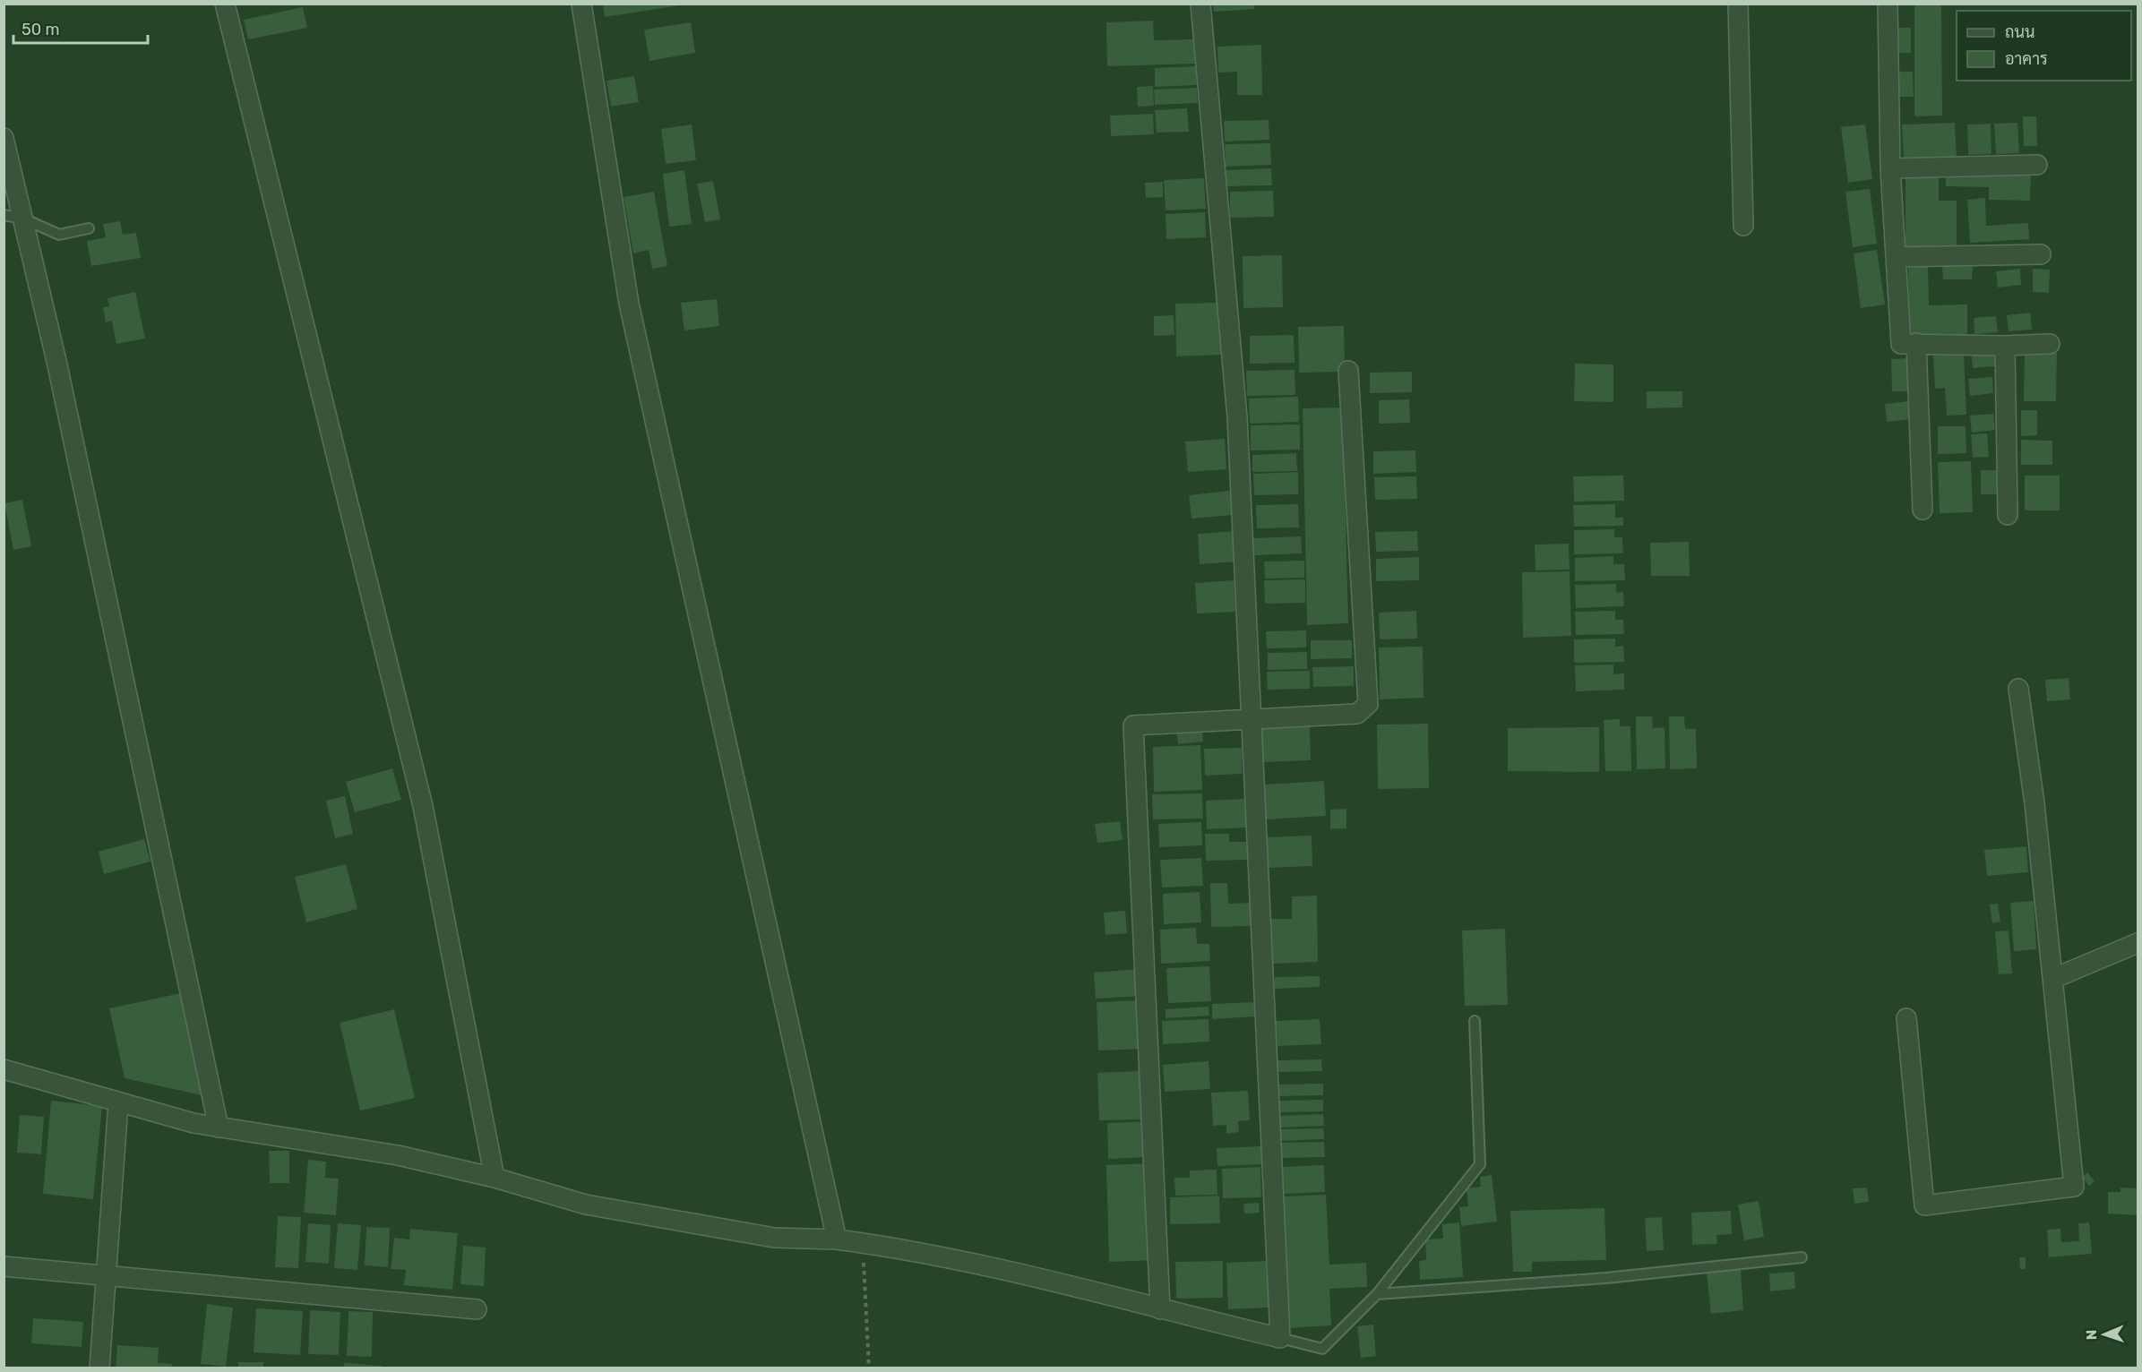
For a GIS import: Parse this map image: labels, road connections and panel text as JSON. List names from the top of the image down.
{
  "legend": ["ถนน", "อาคาร"],
  "scale_bar": "50 m",
  "north": "left"
}
